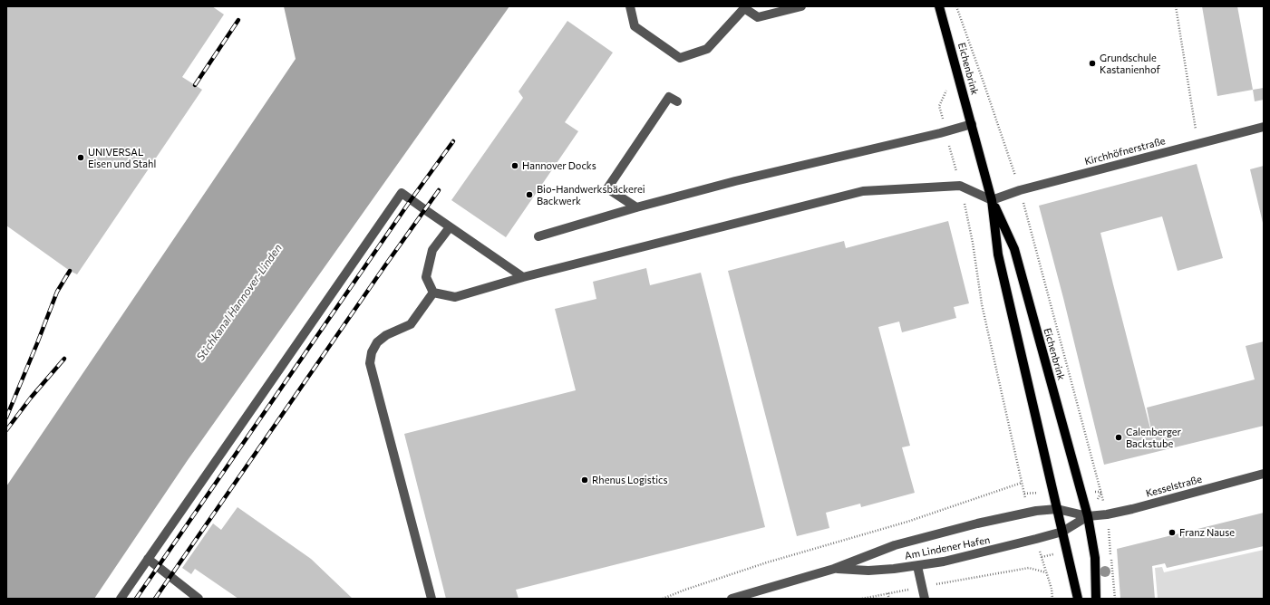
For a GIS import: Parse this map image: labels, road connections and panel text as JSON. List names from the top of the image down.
{
  "streets": {
    "main road": ["Eichenbrink"],
    "street": ["Kirchhöfnerstraße", "Kesselstraße", "Am Lindener Hafen"]
  },
  "crossings": [
    ["Eichenbrink", "Kirchhöfnerstraße"],
    ["Eichenbrink", "Kesselstraße"],
    ["Eichenbrink", "Am Lindener Hafen"],
    ["Kesselstraße", "Am Lindener Hafen"]
  ],
  "water": ["Stichkanal Hannover-Linden"],
  "places": [
    "Grundschule Kastanienhof",
    "UNIVERSAL Eisen und Stahl",
    "Hannover Docks",
    "Bio-Handwerksbäckerei Backwerk",
    "Calenberger Backstube",
    "Rhenus Logistics",
    "Franz Nause"
  ]
}
